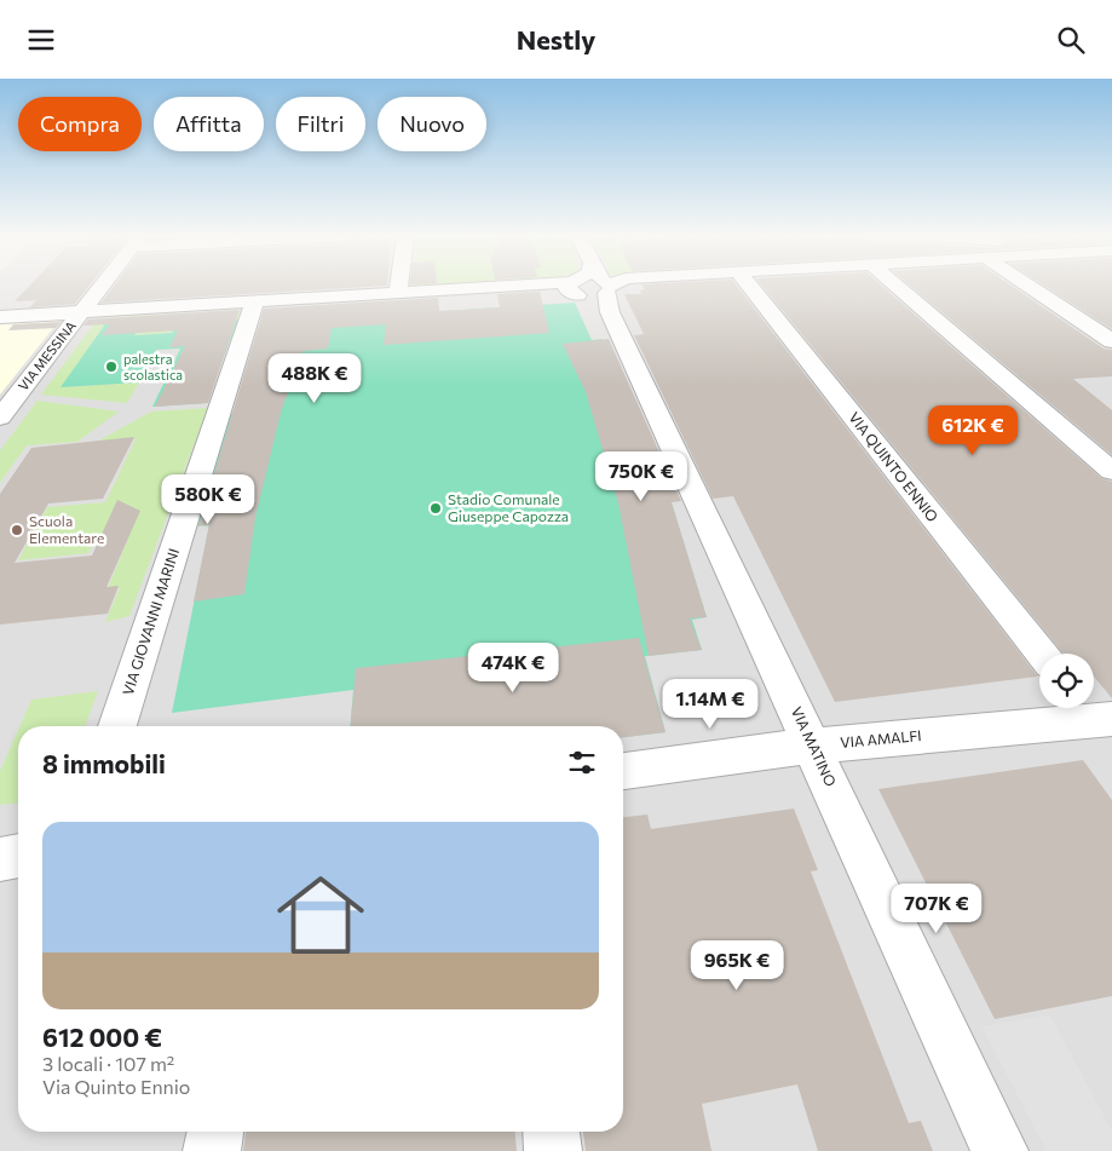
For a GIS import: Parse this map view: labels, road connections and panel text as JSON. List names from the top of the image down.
{
  "streets": {
    "street": [
      "VIA MESSINA",
      "VIA QUINTO ENNIO",
      "VIA GIOVANNI MARINI",
      "VIA AMALFI",
      "VIA MATINO"
    ]
  },
  "crossings": [
    ["VIA AMALFI", "VIA MATINO"]
  ],
  "places": ["palestra scolastica", "Stadio Comunale Giuseppe Capozza", "Scuola Elementare"],
  "page": {
    "header": "Nestly",
    "chip": [
      "Compra",
      "Affitta",
      "Filtri",
      "Nuovo"
    ],
    "price": [
      "488K €",
      "612K €",
      "750K €",
      "580K €",
      "474K €",
      "1.14M €",
      "707K €",
      "965K €"
    ],
    "heading": "8 immobili",
    "list": [
      {
        "name": "612 000 €",
        "note": "3 locali · 107 m² · Via Quinto Ennio"
      }
    ]
  }
}
